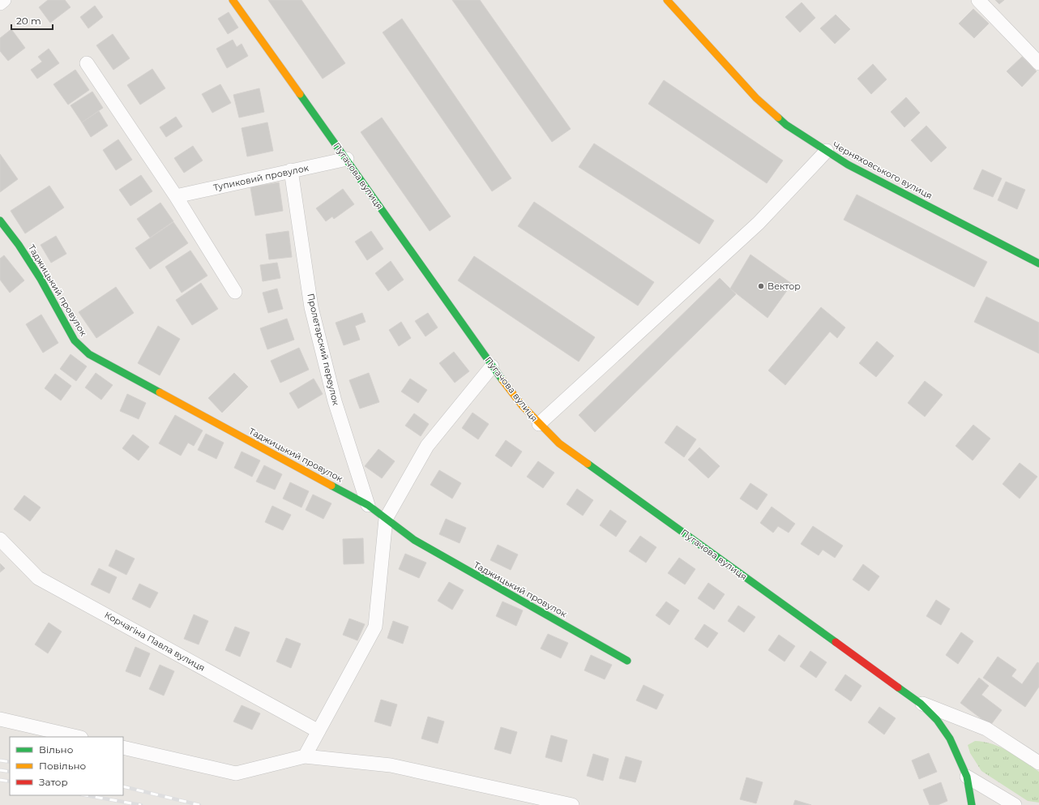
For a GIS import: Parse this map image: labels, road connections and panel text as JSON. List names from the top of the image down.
{
  "streets": {
    "street": [
      "Черняховського вулиця",
      "Пугачова вулиця",
      "Тупиковий провулок",
      "Таджицький провулок",
      "Пролетарский переулок",
      "Корчагіна Павла вулиця"
    ]
  },
  "crossings": [
    ["Пугачова вулиця", "Тупиковий провулок"],
    ["Тупиковий провулок", "Пролетарский переулок"],
    ["Таджицький провулок", "Пролетарский переулок"]
  ],
  "places": ["Вектор"],
  "legend": ["Вільно", "Повільно", "Затор"],
  "scale_bar": "20 m"
}
